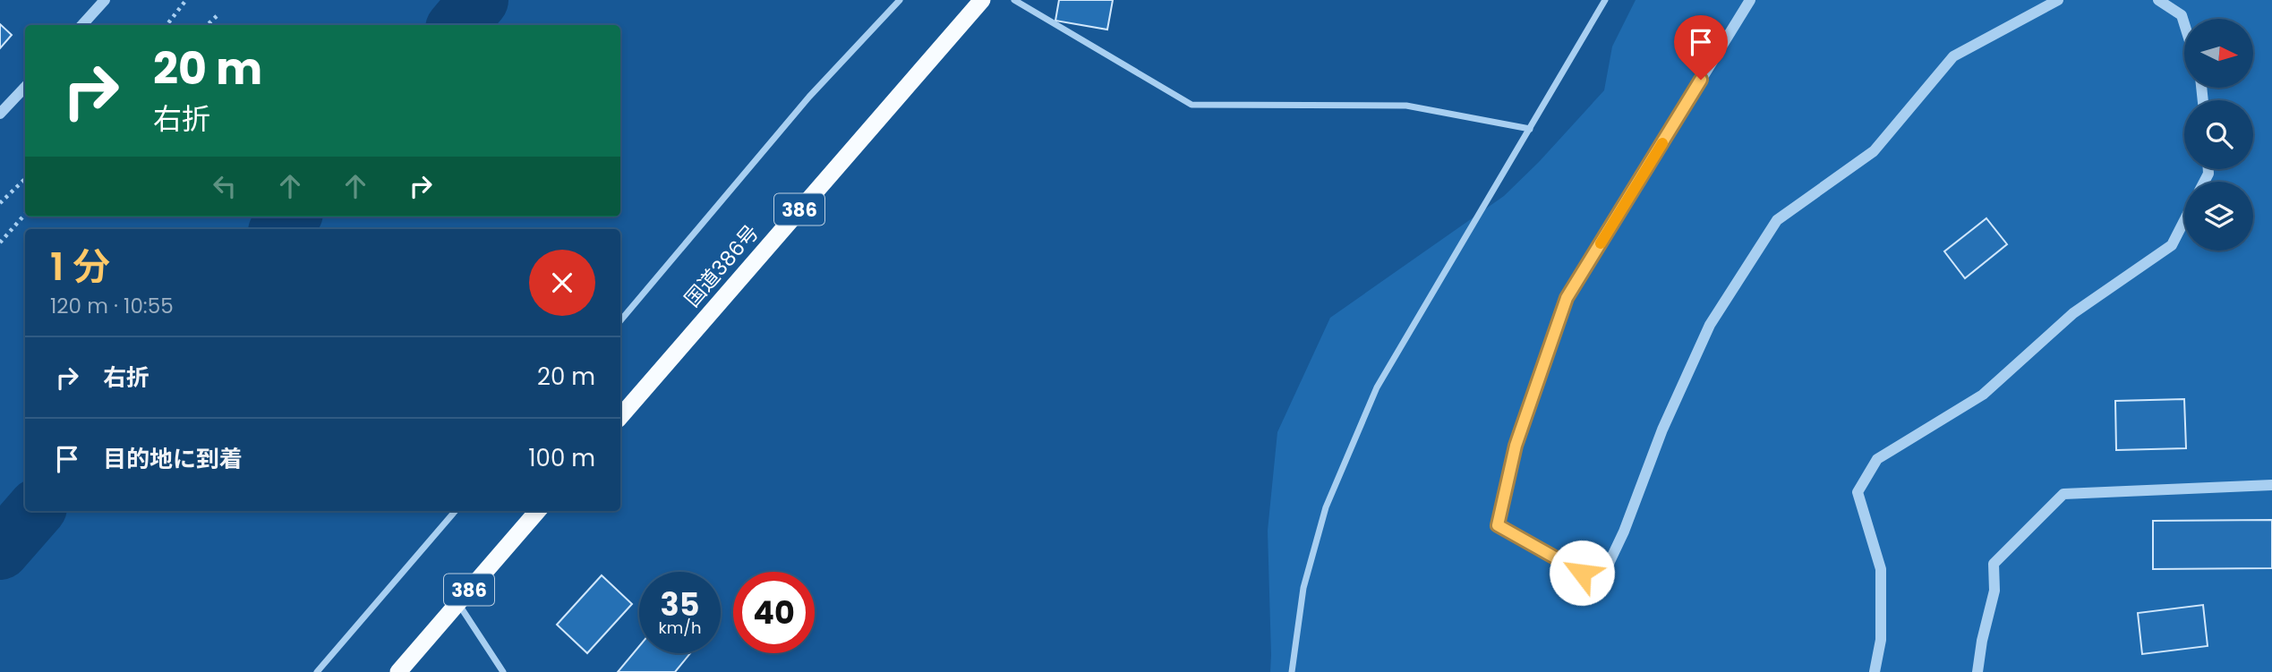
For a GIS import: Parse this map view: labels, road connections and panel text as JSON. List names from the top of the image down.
{
  "streets": {
    "highway": ["386", "国道386号"]
  },
  "north": "right",
  "page": {
    "turn": ["20 m", "右折"],
    "heading": ["1 分", "120 m · 10:55"],
    "list": [
      {
        "name": "右折",
        "value": "20 m"
      },
      {
        "name": "目的地に到着",
        "value": "100 m"
      }
    ],
    "speed": "35 km/h",
    "limit": "40"
  }
}
